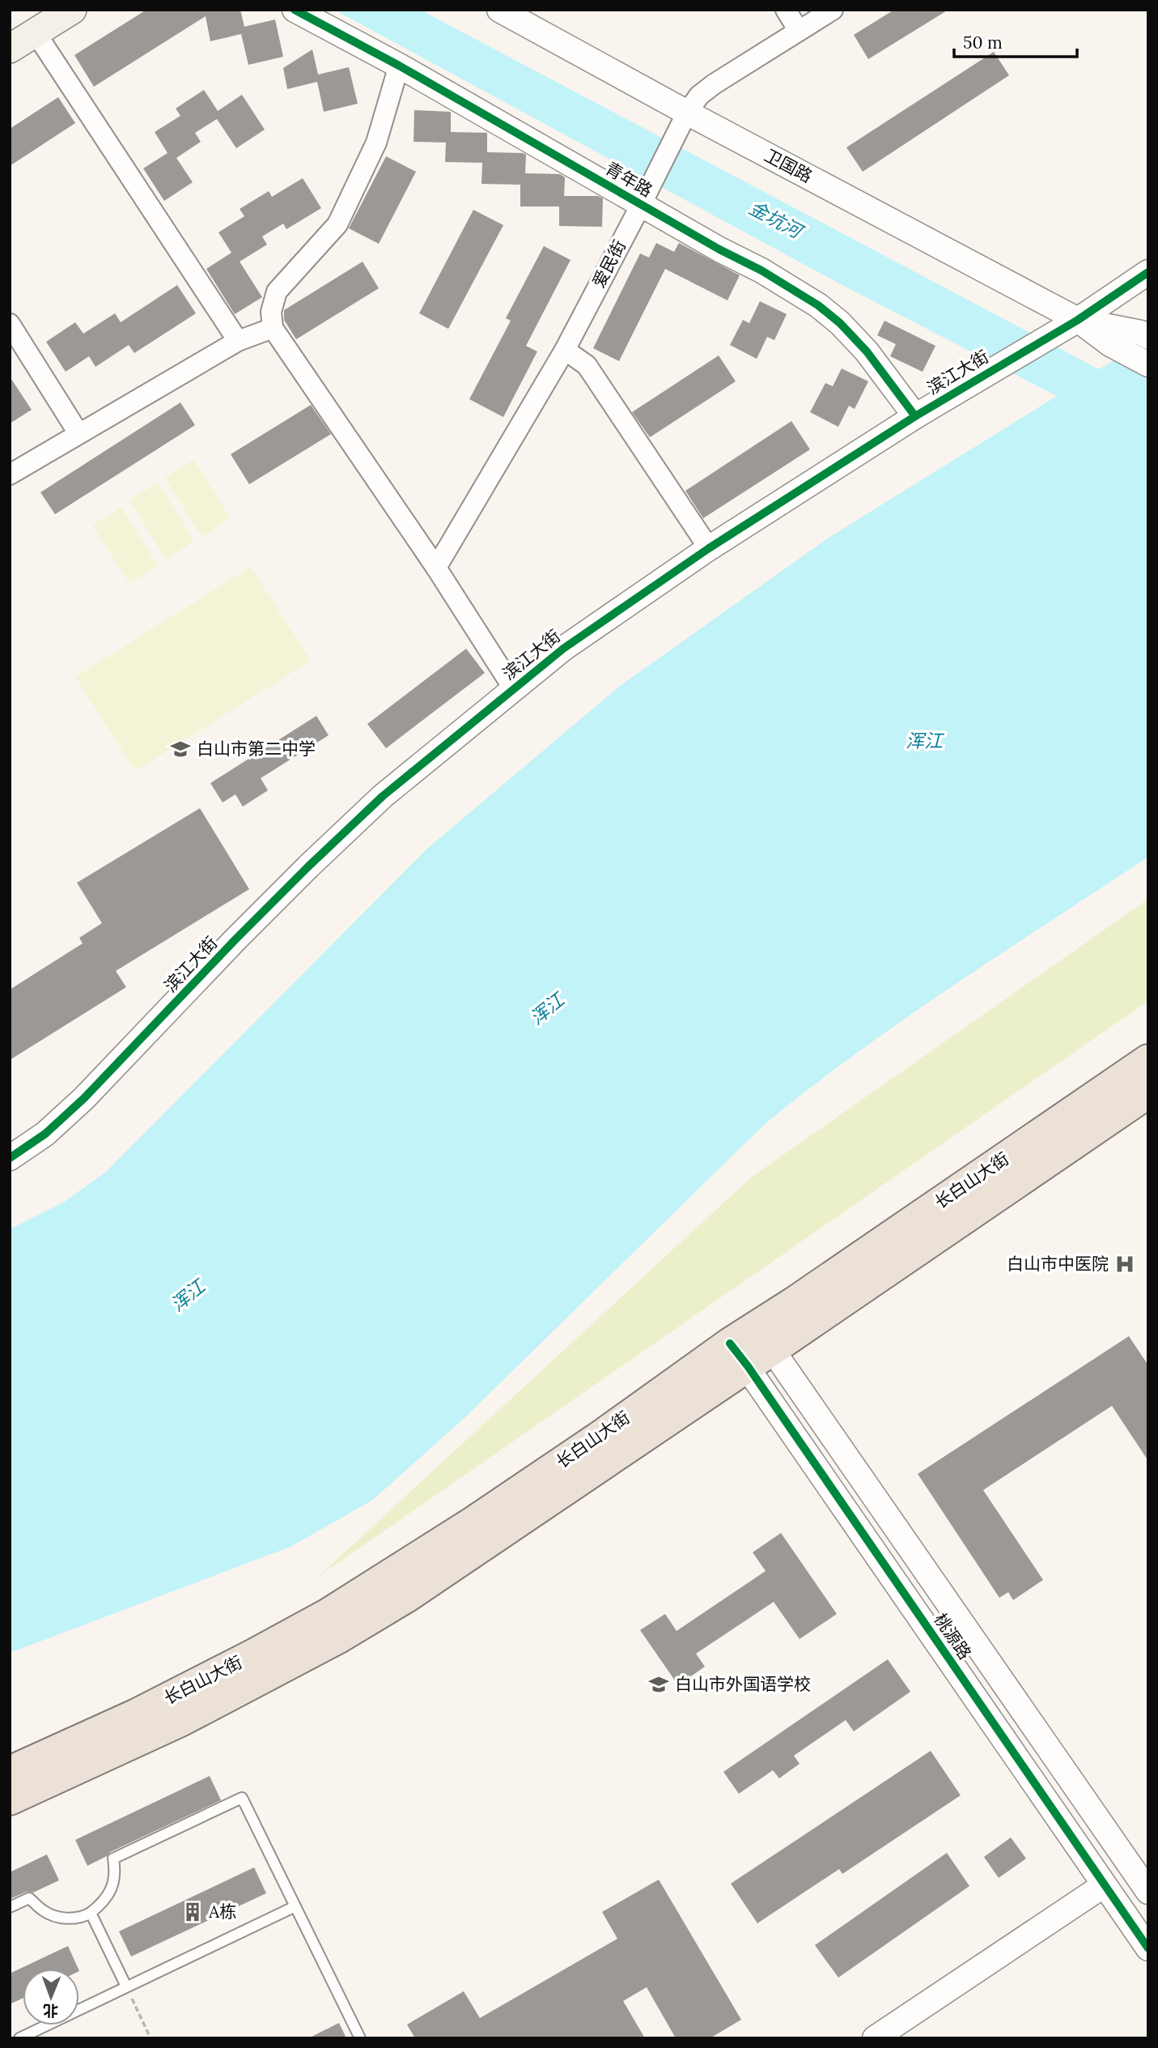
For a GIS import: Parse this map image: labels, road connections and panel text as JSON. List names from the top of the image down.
{
  "streets": {
    "main road": ["长白山大街"],
    "street": [
      "卫国路",
      "青年路",
      "爱民街",
      "滨江大街",
      "桃源路"
    ]
  },
  "crossings": [
    ["卫国路", "爱民街"],
    ["卫国路", "滨江大街"],
    ["青年路", "爱民街"],
    ["青年路", "滨江大街"],
    ["长白山大街", "桃源路"]
  ],
  "water": ["金坑河", "浑江"],
  "places": {
    "school or university": ["白山市第二中学", "白山市外国语学校"],
    "hospital": ["白山市中医院"],
    "building": ["A栋"]
  },
  "scale_bar": "50 m",
  "north": "bottom"
}
